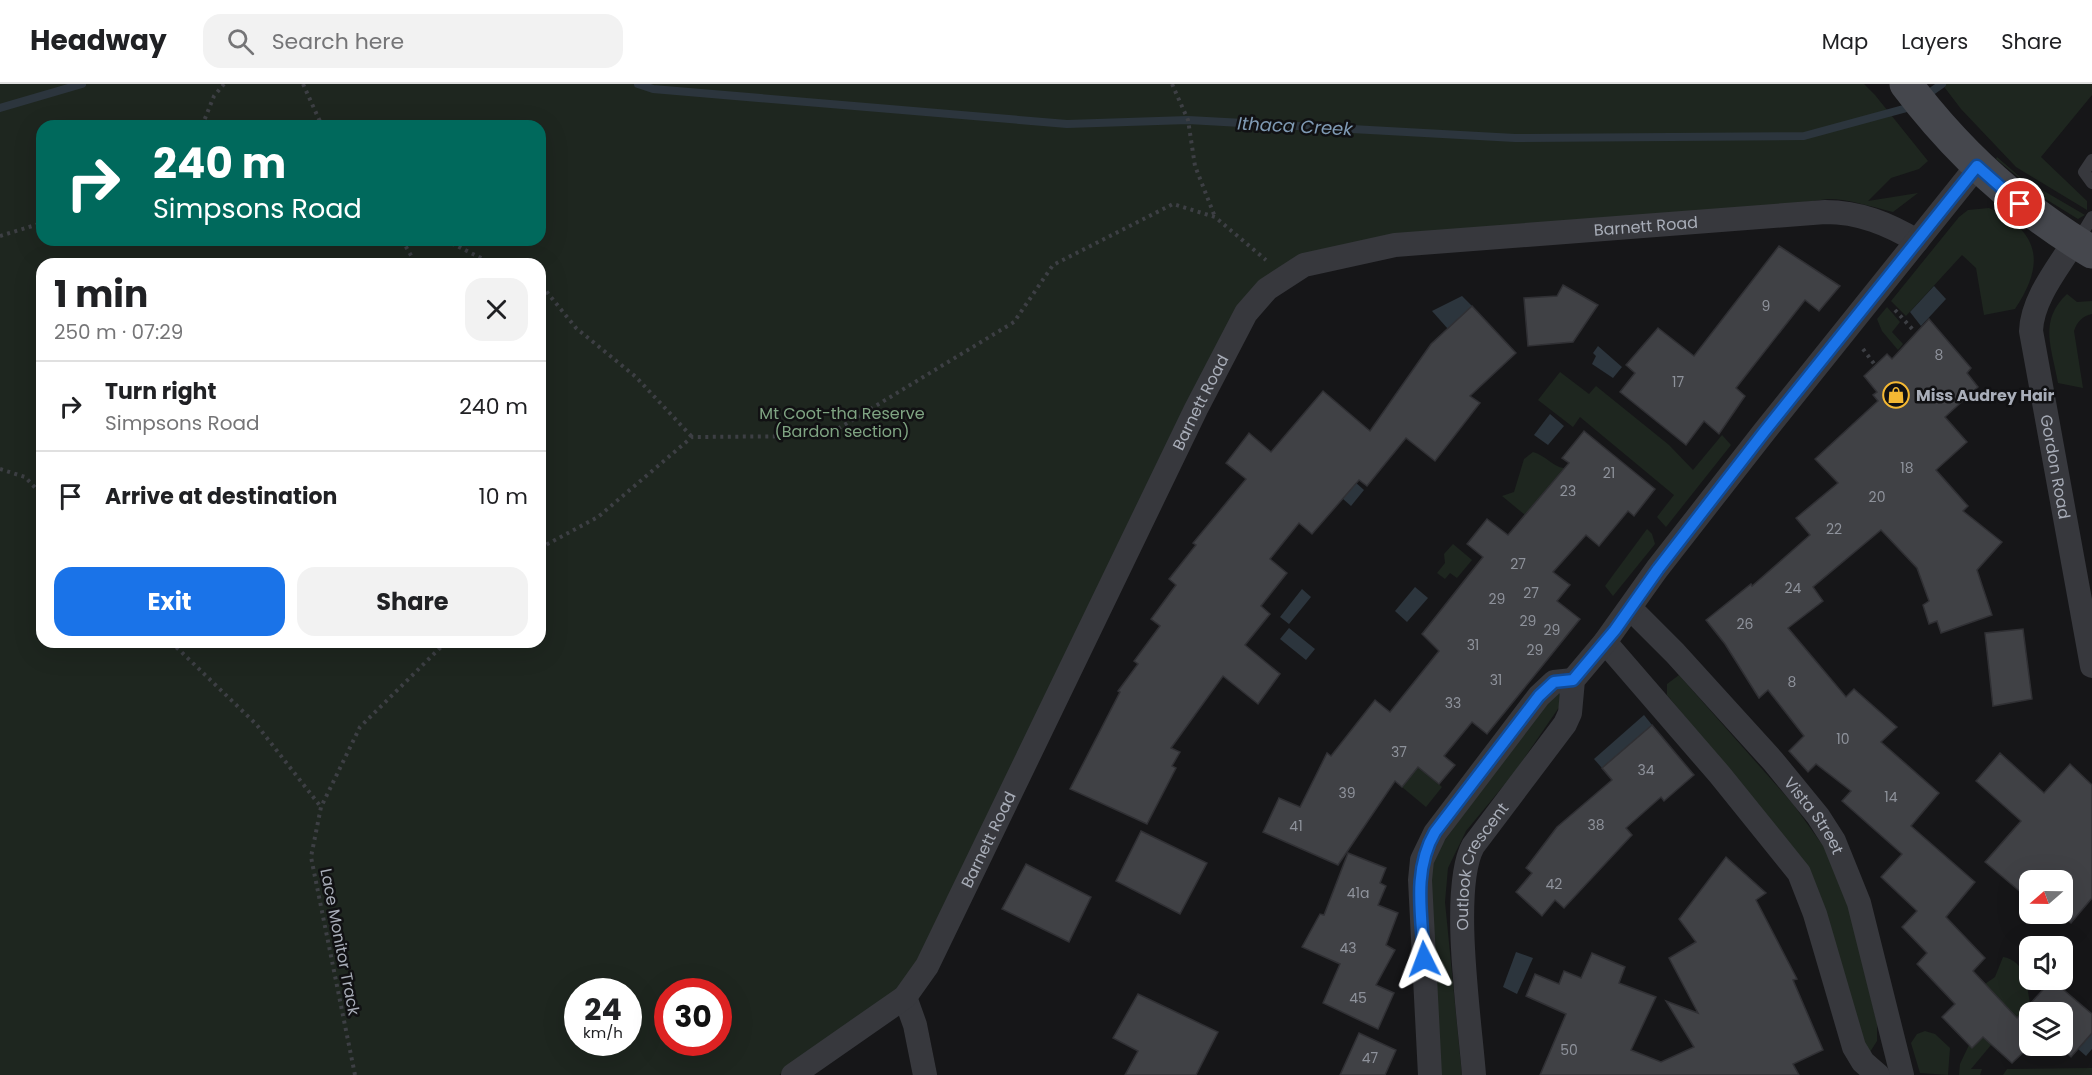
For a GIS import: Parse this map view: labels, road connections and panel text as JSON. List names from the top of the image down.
{
  "streets": {
    "street": [
      "Barnett Road",
      "Gordon Road",
      "Vista Street",
      "Outlook Crescent"
    ],
    "path": ["Lace Monitor Track"]
  },
  "water": ["Ithaca Creek"],
  "parks": ["Mt Coot-tha Reserve (Bardon section)"],
  "places": {
    "shop": ["Miss Audrey Hair"]
  },
  "house_numbers": [
    "9",
    "8",
    "17",
    "18",
    "21",
    "23",
    "20",
    "22",
    "27",
    "24",
    "27",
    "29",
    "29",
    "26",
    "29",
    "31",
    "29",
    "31",
    "8",
    "33",
    "10",
    "37",
    "34",
    "39",
    "14",
    "38",
    "41",
    "42",
    "41a",
    "43",
    "45",
    "50",
    "47"
  ],
  "north": "left",
  "page": {
    "header": "Headway",
    "search": "Search here",
    "nav": ["Map", "Layers", "Share"],
    "turn": ["240 m", "Simpsons Road"],
    "heading": ["1 min", "250 m · 07:29"],
    "list": [
      {
        "name": "Turn right",
        "note": "Simpsons Road",
        "value": "240 m"
      },
      {
        "name": "Arrive at destination",
        "value": "10 m"
      }
    ],
    "buttons": ["Exit", "Share"],
    "speed": "24 km/h",
    "limit": "30"
  }
}
